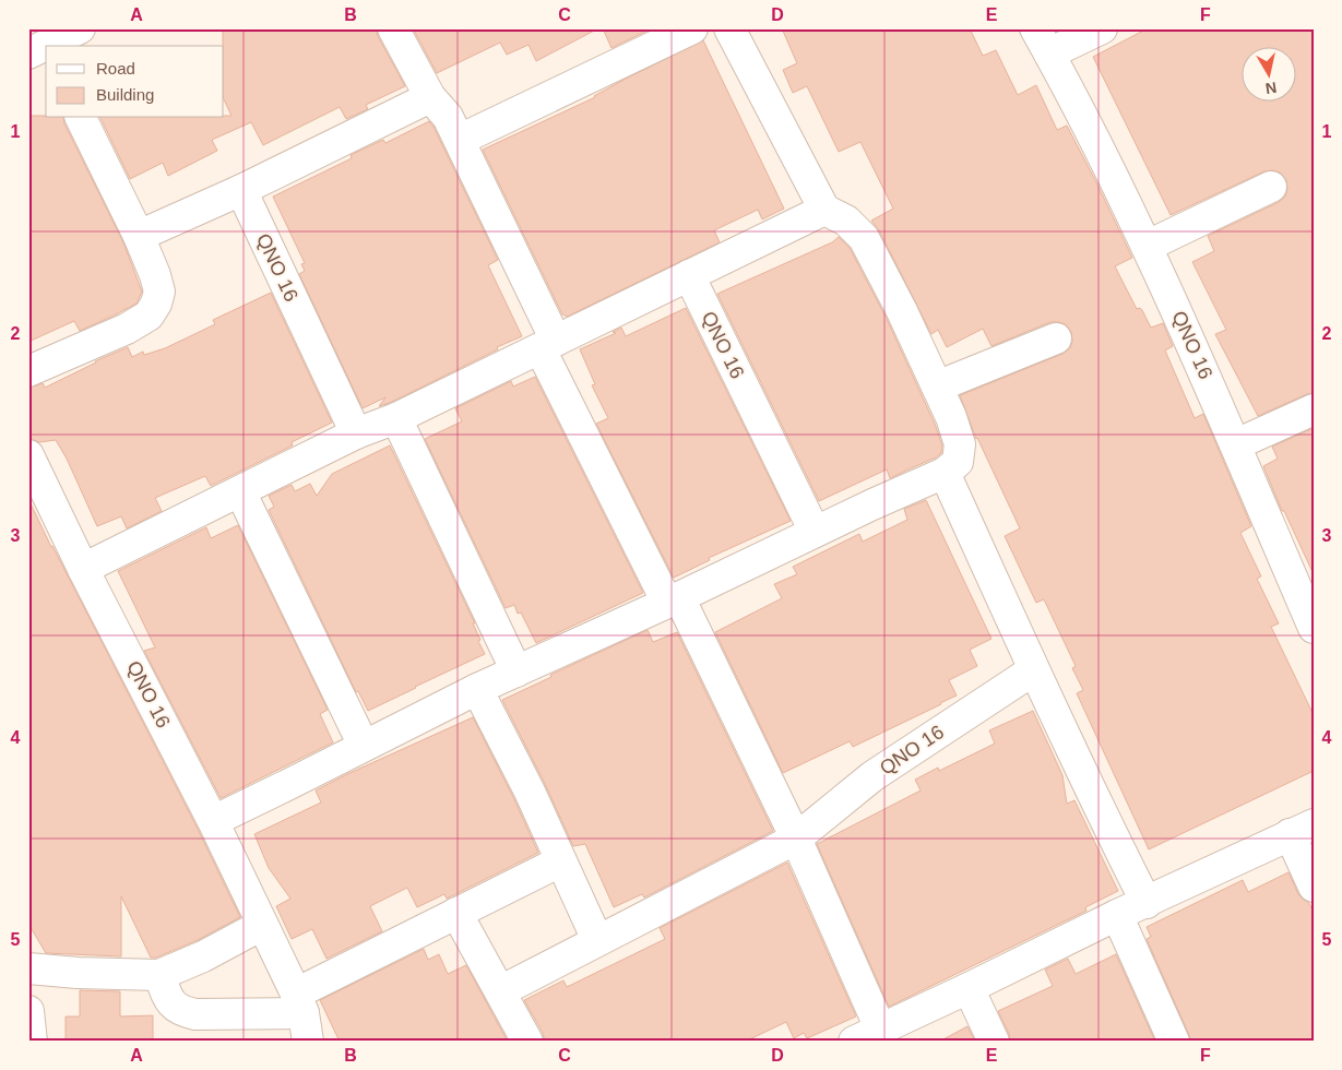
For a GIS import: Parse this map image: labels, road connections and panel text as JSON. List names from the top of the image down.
{
  "streets": {
    "street": ["QNO 16"]
  },
  "legend": ["Road", "Building"],
  "north": "bottom",
  "grid": {
    "columns": [
      "A",
      "B",
      "C",
      "D",
      "E",
      "F"
    ],
    "rows": [
      "1",
      "2",
      "3",
      "4",
      "5"
    ]
  }
}
